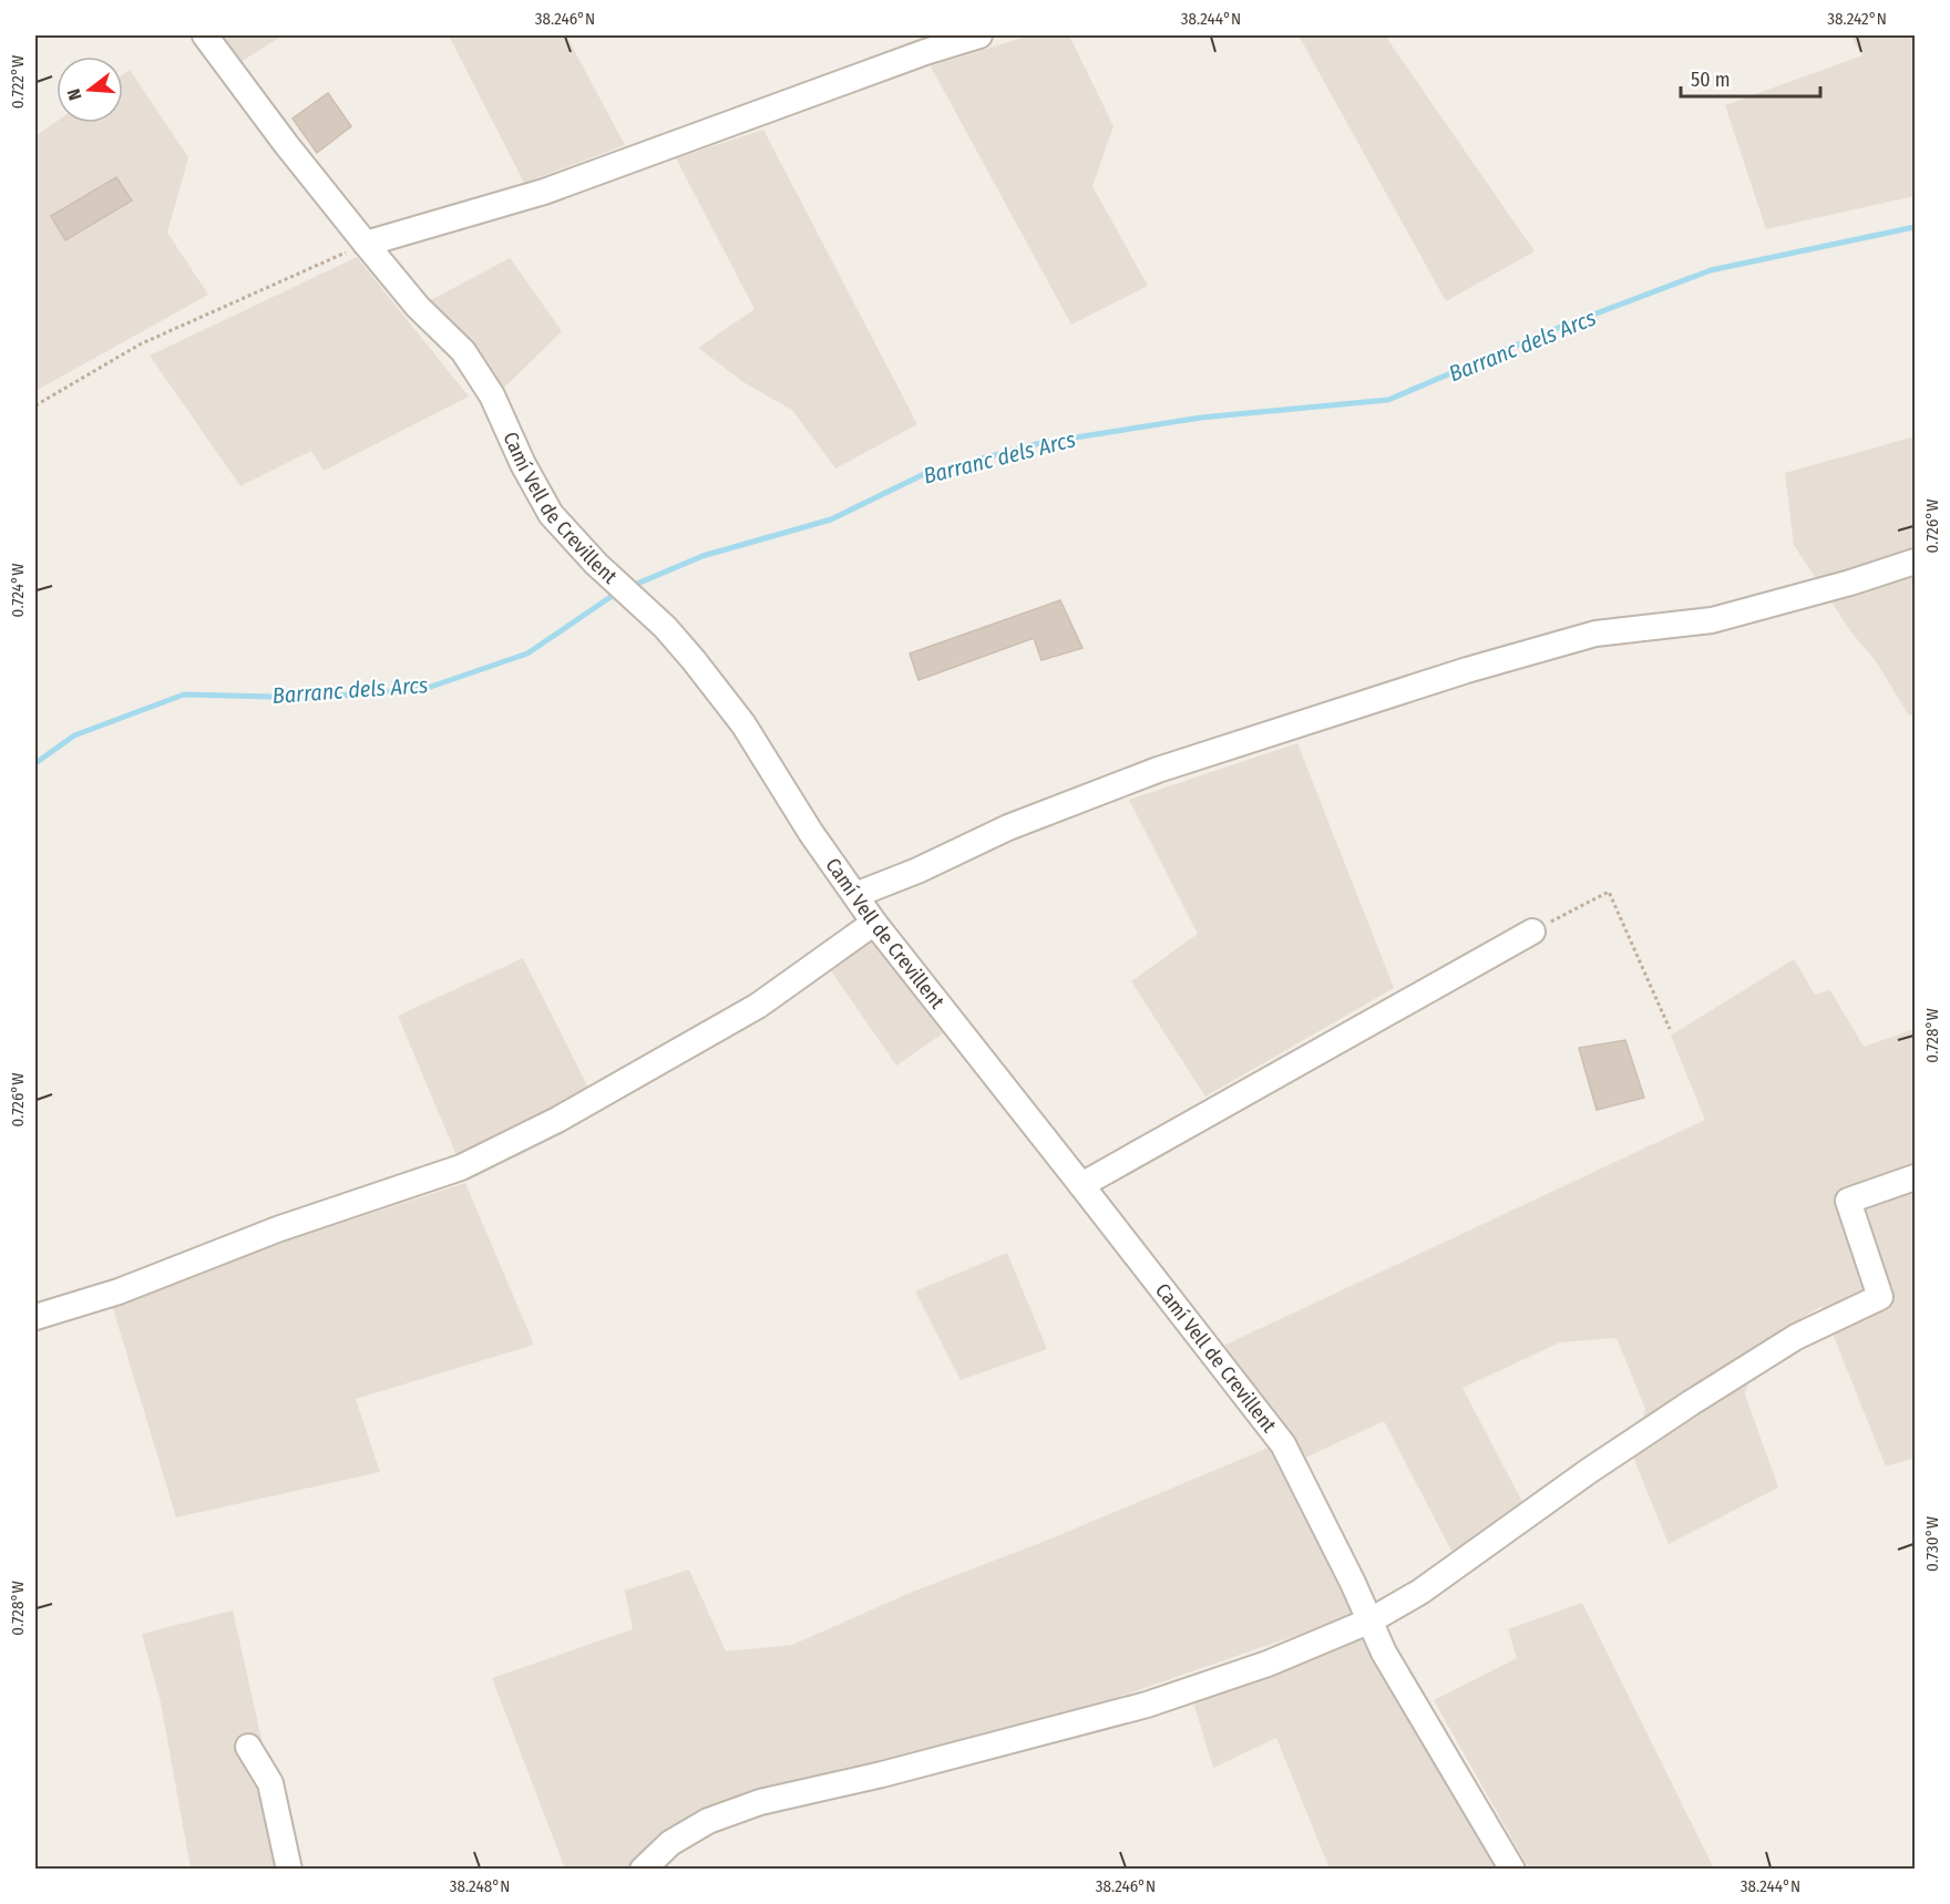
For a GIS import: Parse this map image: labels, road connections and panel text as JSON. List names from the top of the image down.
{
  "streets": {
    "street": ["Camí Vell de Crevillent"]
  },
  "water": ["Barranc dels Arcs"],
  "scale_bar": "50 m",
  "north": "left",
  "coordinates": [
    "38.246°N",
    "38.244°N",
    "38.242°N",
    "0.722°W",
    "0.726°W",
    "0.724°W",
    "0.728°W",
    "0.730°W",
    "38.248°N"
  ]
}
